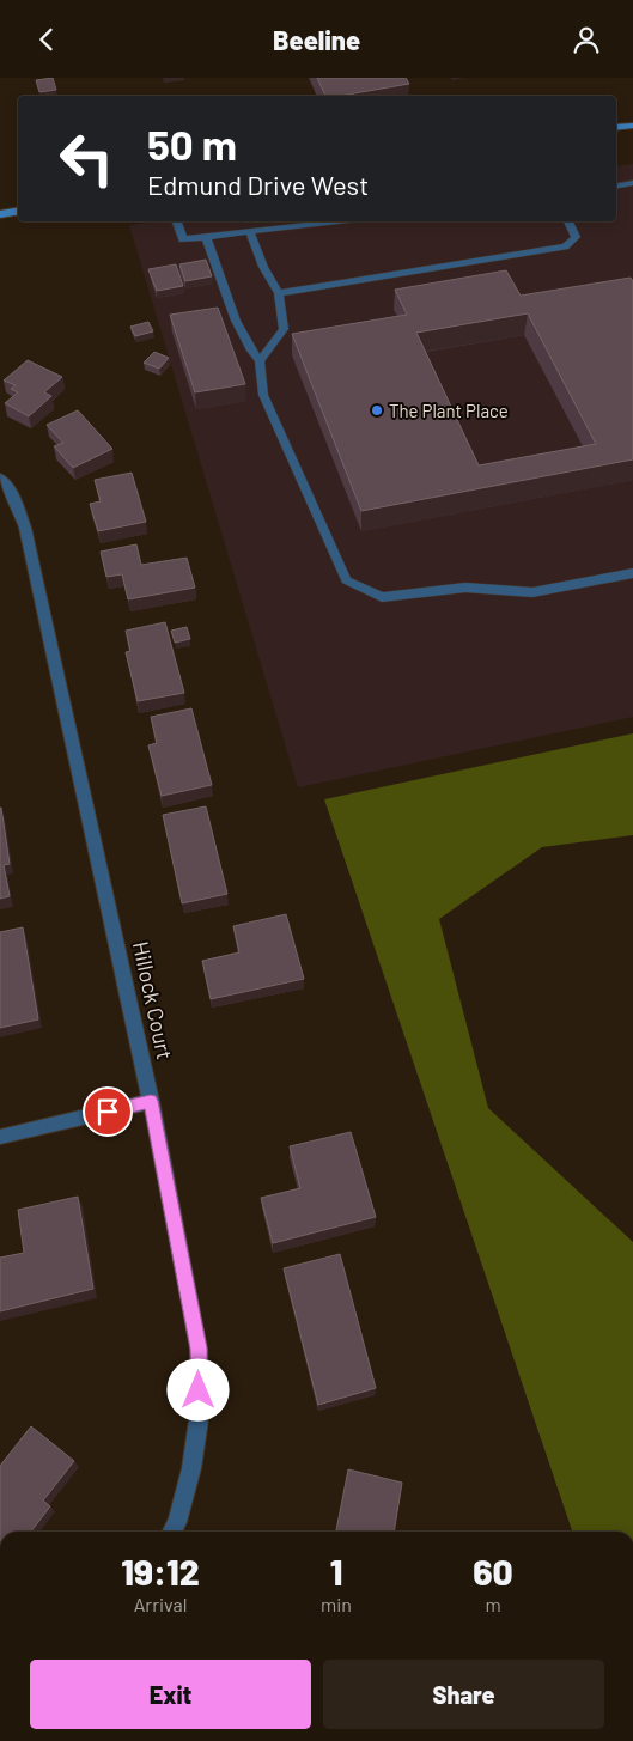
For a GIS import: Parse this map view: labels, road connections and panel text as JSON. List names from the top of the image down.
{
  "streets": {
    "street": ["Hillock Court"]
  },
  "places": ["The Plant Place"],
  "page": {
    "header": "Beeline",
    "turn": ["50 m", "Edmund Drive West"],
    "eta": [
      "19:12",
      "Arrival",
      "1",
      "min",
      "60",
      "m"
    ],
    "buttons": ["Exit", "Share"]
  }
}
